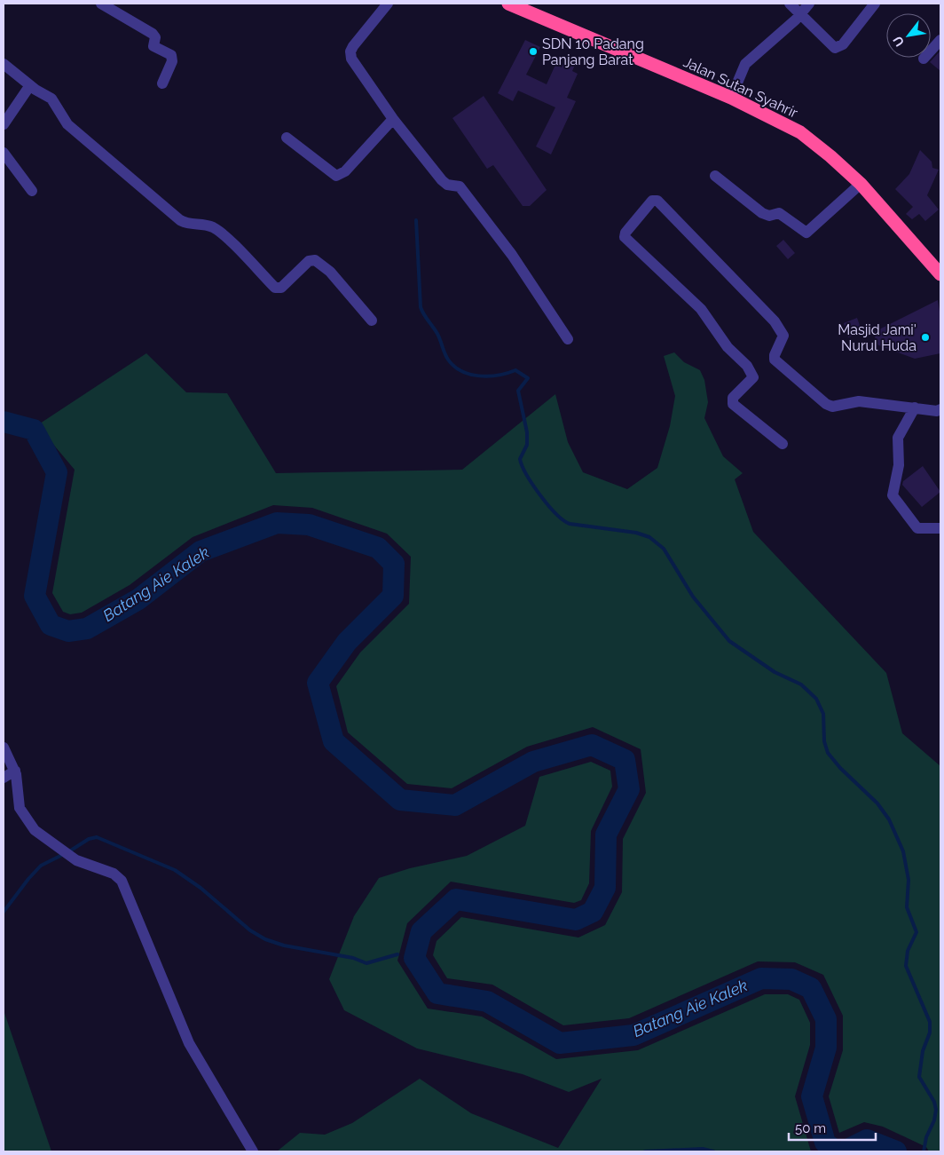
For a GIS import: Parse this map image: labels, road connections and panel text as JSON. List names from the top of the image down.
{
  "streets": {
    "highway": ["Jalan Sutan Syahrir"]
  },
  "water": ["Batang Aie Kalek"],
  "places": ["SDN 10 Padang Panjang Barat", "Masjid Jami' Nurul Huda"],
  "scale_bar": "50 m",
  "north": "bottom left"
}
